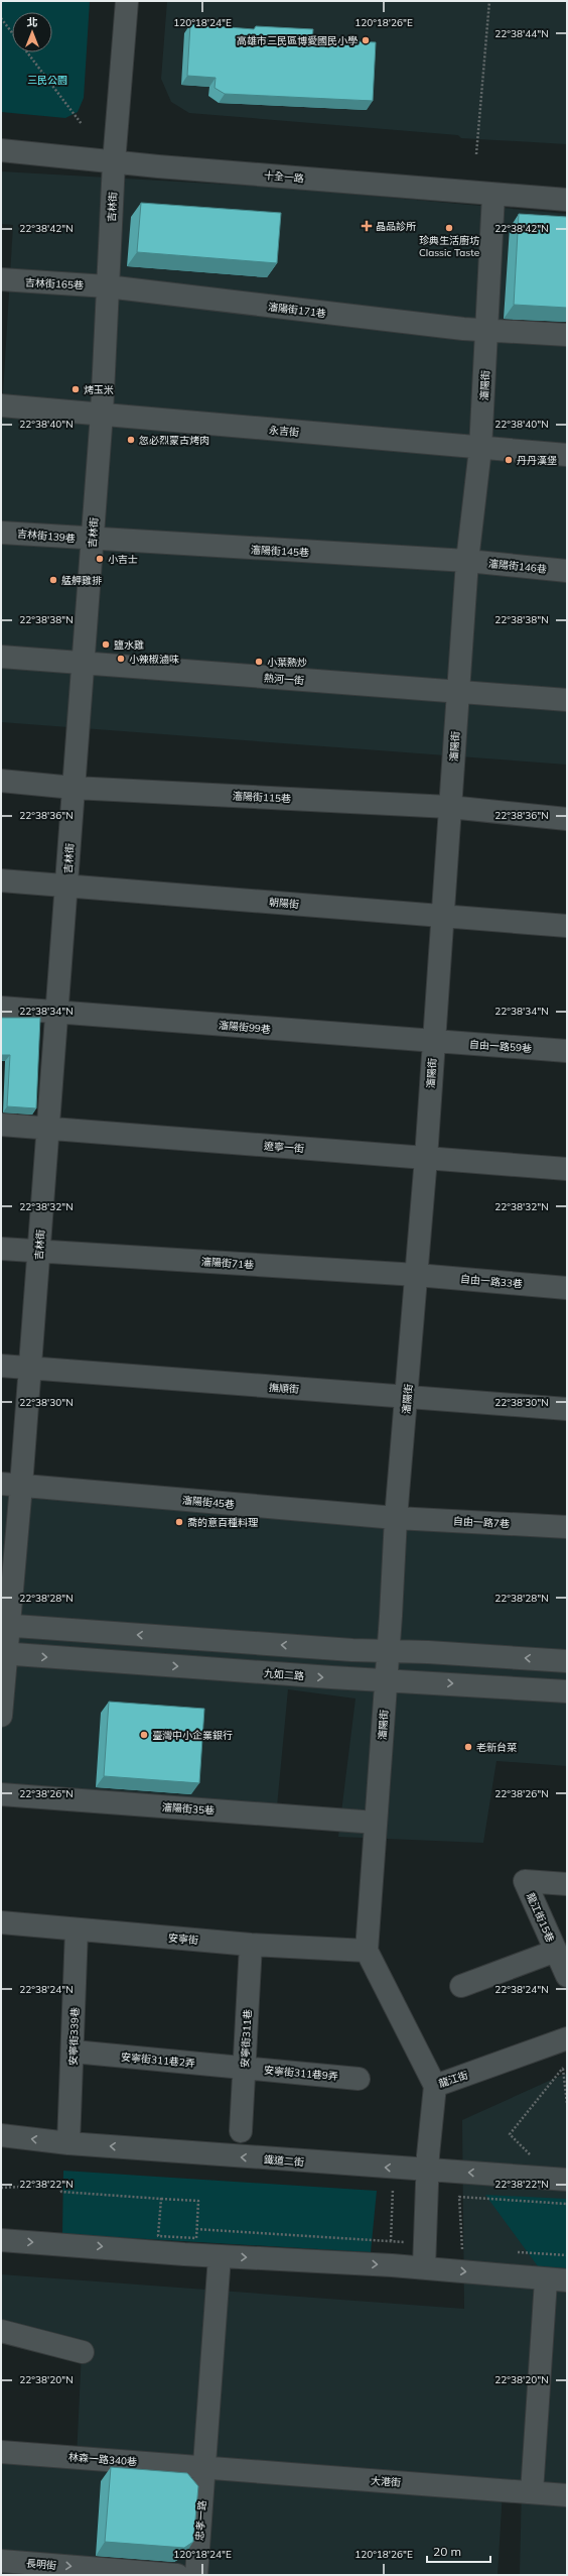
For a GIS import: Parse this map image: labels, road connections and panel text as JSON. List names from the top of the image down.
{
  "streets": {
    "street": [
      "十全一路",
      "吉林街",
      "吉林街165巷",
      "瀋陽街171巷",
      "瀋陽街",
      "永吉街",
      "吉林街139巷",
      "瀋陽街145巷",
      "瀋陽街146巷",
      "熱河一街",
      "瀋陽街115巷",
      "朝陽街",
      "瀋陽街99巷",
      "自由一路59巷",
      "遼寧一街",
      "瀋陽街71巷",
      "自由一路33巷",
      "撫順街",
      "瀋陽街45巷",
      "自由一路7巷",
      "九如二路",
      "瀋陽街35巷",
      "龍江街15巷",
      "安寧街",
      "安寧街339巷",
      "安寧街311巷",
      "安寧街311巷2弄",
      "安寧街311巷9弄",
      "龍江街",
      "鐵道二街",
      "林森一路340巷",
      "大港街",
      "忠孝一路",
      "長明街"
    ]
  },
  "crossings": [
    ["十全一路", "吉林街"],
    ["十全一路", "瀋陽街"],
    ["吉林街", "吉林街165巷"],
    ["吉林街", "瀋陽街171巷"],
    ["吉林街", "永吉街"],
    ["吉林街", "吉林街139巷"],
    ["吉林街", "瀋陽街145巷"],
    ["吉林街", "熱河一街"],
    ["吉林街", "瀋陽街115巷"],
    ["吉林街", "朝陽街"],
    ["吉林街", "瀋陽街99巷"],
    ["吉林街", "遼寧一街"],
    ["吉林街", "瀋陽街71巷"],
    ["吉林街", "撫順街"],
    ["吉林街", "瀋陽街45巷"],
    ["吉林街", "九如二路"],
    ["吉林街165巷", "瀋陽街171巷"],
    ["瀋陽街171巷", "瀋陽街"],
    ["瀋陽街", "永吉街"],
    ["瀋陽街", "瀋陽街145巷"],
    ["瀋陽街", "瀋陽街146巷"],
    ["瀋陽街", "熱河一街"],
    ["瀋陽街", "瀋陽街115巷"],
    ["瀋陽街", "朝陽街"],
    ["瀋陽街", "瀋陽街99巷"],
    ["瀋陽街", "自由一路59巷"],
    ["瀋陽街", "遼寧一街"],
    ["瀋陽街", "瀋陽街71巷"],
    ["瀋陽街", "自由一路33巷"],
    ["瀋陽街", "撫順街"],
    ["瀋陽街", "瀋陽街45巷"],
    ["瀋陽街", "自由一路7巷"],
    ["瀋陽街", "九如二路"],
    ["瀋陽街", "瀋陽街35巷"],
    ["瀋陽街", "安寧街"],
    ["瀋陽街", "龍江街"],
    ["吉林街139巷", "瀋陽街145巷"],
    ["瀋陽街145巷", "瀋陽街146巷"],
    ["瀋陽街99巷", "自由一路59巷"],
    ["瀋陽街71巷", "自由一路33巷"],
    ["瀋陽街45巷", "自由一路7巷"],
    ["安寧街", "安寧街339巷"],
    ["安寧街", "安寧街311巷"],
    ["安寧街", "龍江街"],
    ["安寧街339巷", "安寧街311巷2弄"],
    ["安寧街339巷", "鐵道二街"],
    ["安寧街311巷", "安寧街311巷2弄"],
    ["安寧街311巷", "安寧街311巷9弄"],
    ["安寧街311巷2弄", "安寧街311巷9弄"],
    ["林森一路340巷", "大港街"],
    ["林森一路340巷", "忠孝一路"],
    ["大港街", "忠孝一路"]
  ],
  "one_way": ["長明街"],
  "parks": ["三民公園"],
  "places": {
    "other": [
      "高雄市三民區博愛國民小學",
      "珍典生活廚坊 Classic Taste",
      "烤玉米",
      "忽必烈蒙古烤肉",
      "丹丹漢堡",
      "小吉士",
      "艋舺雞排",
      "鹽水雞",
      "小辣椒滷味",
      "小葉熱炒",
      "喬的意百種料理",
      "臺灣中小企業銀行",
      "老新台菜"
    ],
    "health": ["晶品診所"]
  },
  "scale_bar": "20 m",
  "north": "top",
  "coordinates": [
    "120°18'24\"E",
    "120°18'26\"E",
    "22°38'44\"N",
    "22°38'42\"N",
    "22°38'40\"N",
    "22°38'38\"N",
    "22°38'36\"N",
    "22°38'34\"N",
    "22°38'32\"N",
    "22°38'30\"N",
    "22°38'28\"N",
    "22°38'26\"N",
    "22°38'24\"N",
    "22°38'22\"N",
    "22°38'20\"N"
  ]
}
